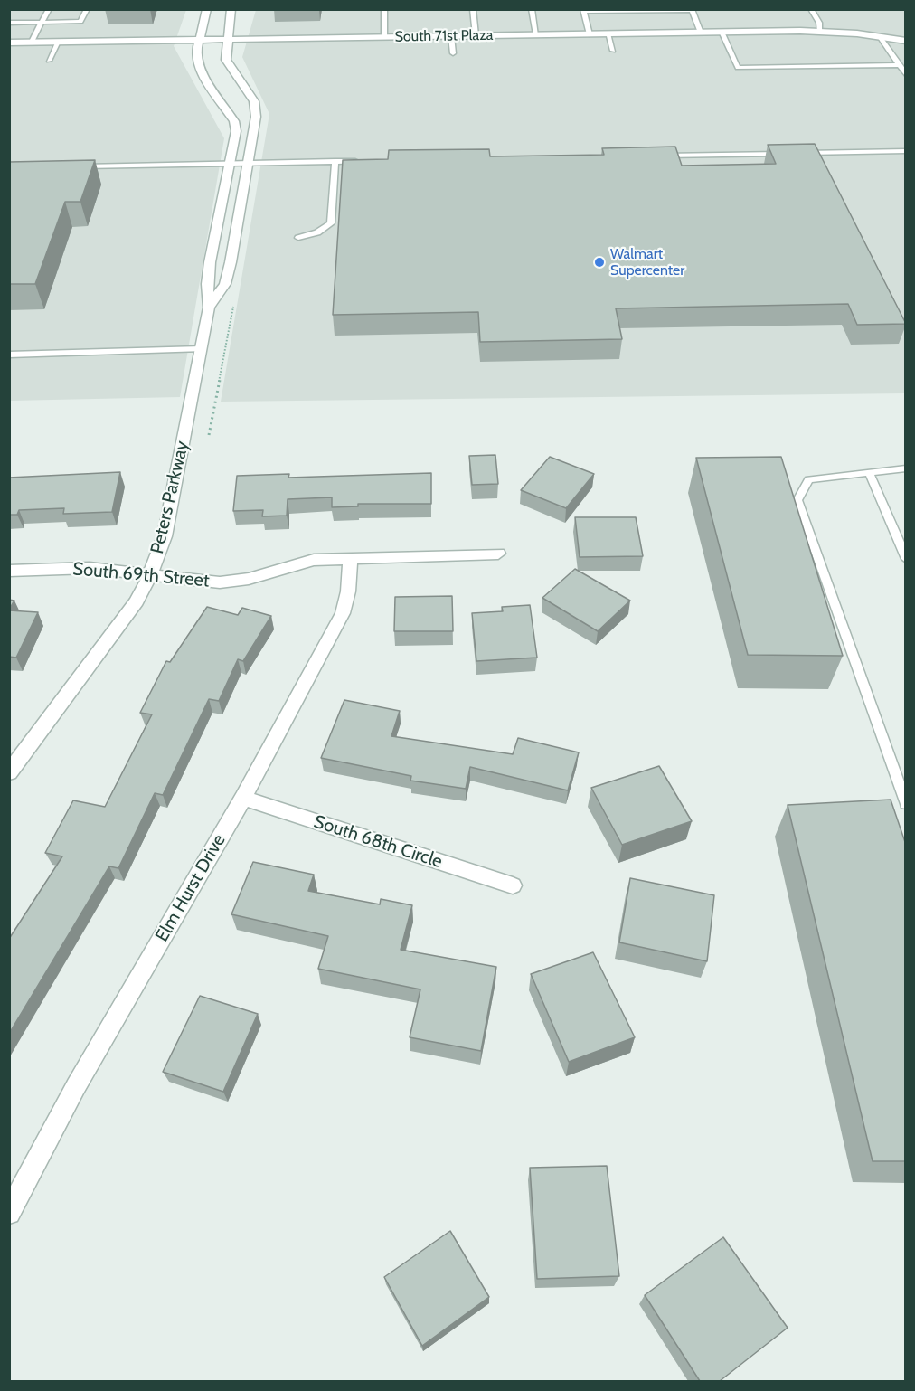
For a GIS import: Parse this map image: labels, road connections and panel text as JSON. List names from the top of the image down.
{
  "streets": {
    "street": [
      "South 71st Plaza",
      "Peters Parkway",
      "South 69th Street",
      "South 68th Circle",
      "Elm Hurst Drive"
    ]
  },
  "crossings": [
    ["Peters Parkway", "South 69th Street"],
    ["South 69th Street", "Elm Hurst Drive"],
    ["South 68th Circle", "Elm Hurst Drive"]
  ],
  "places": ["Walmart Supercenter"]
}
